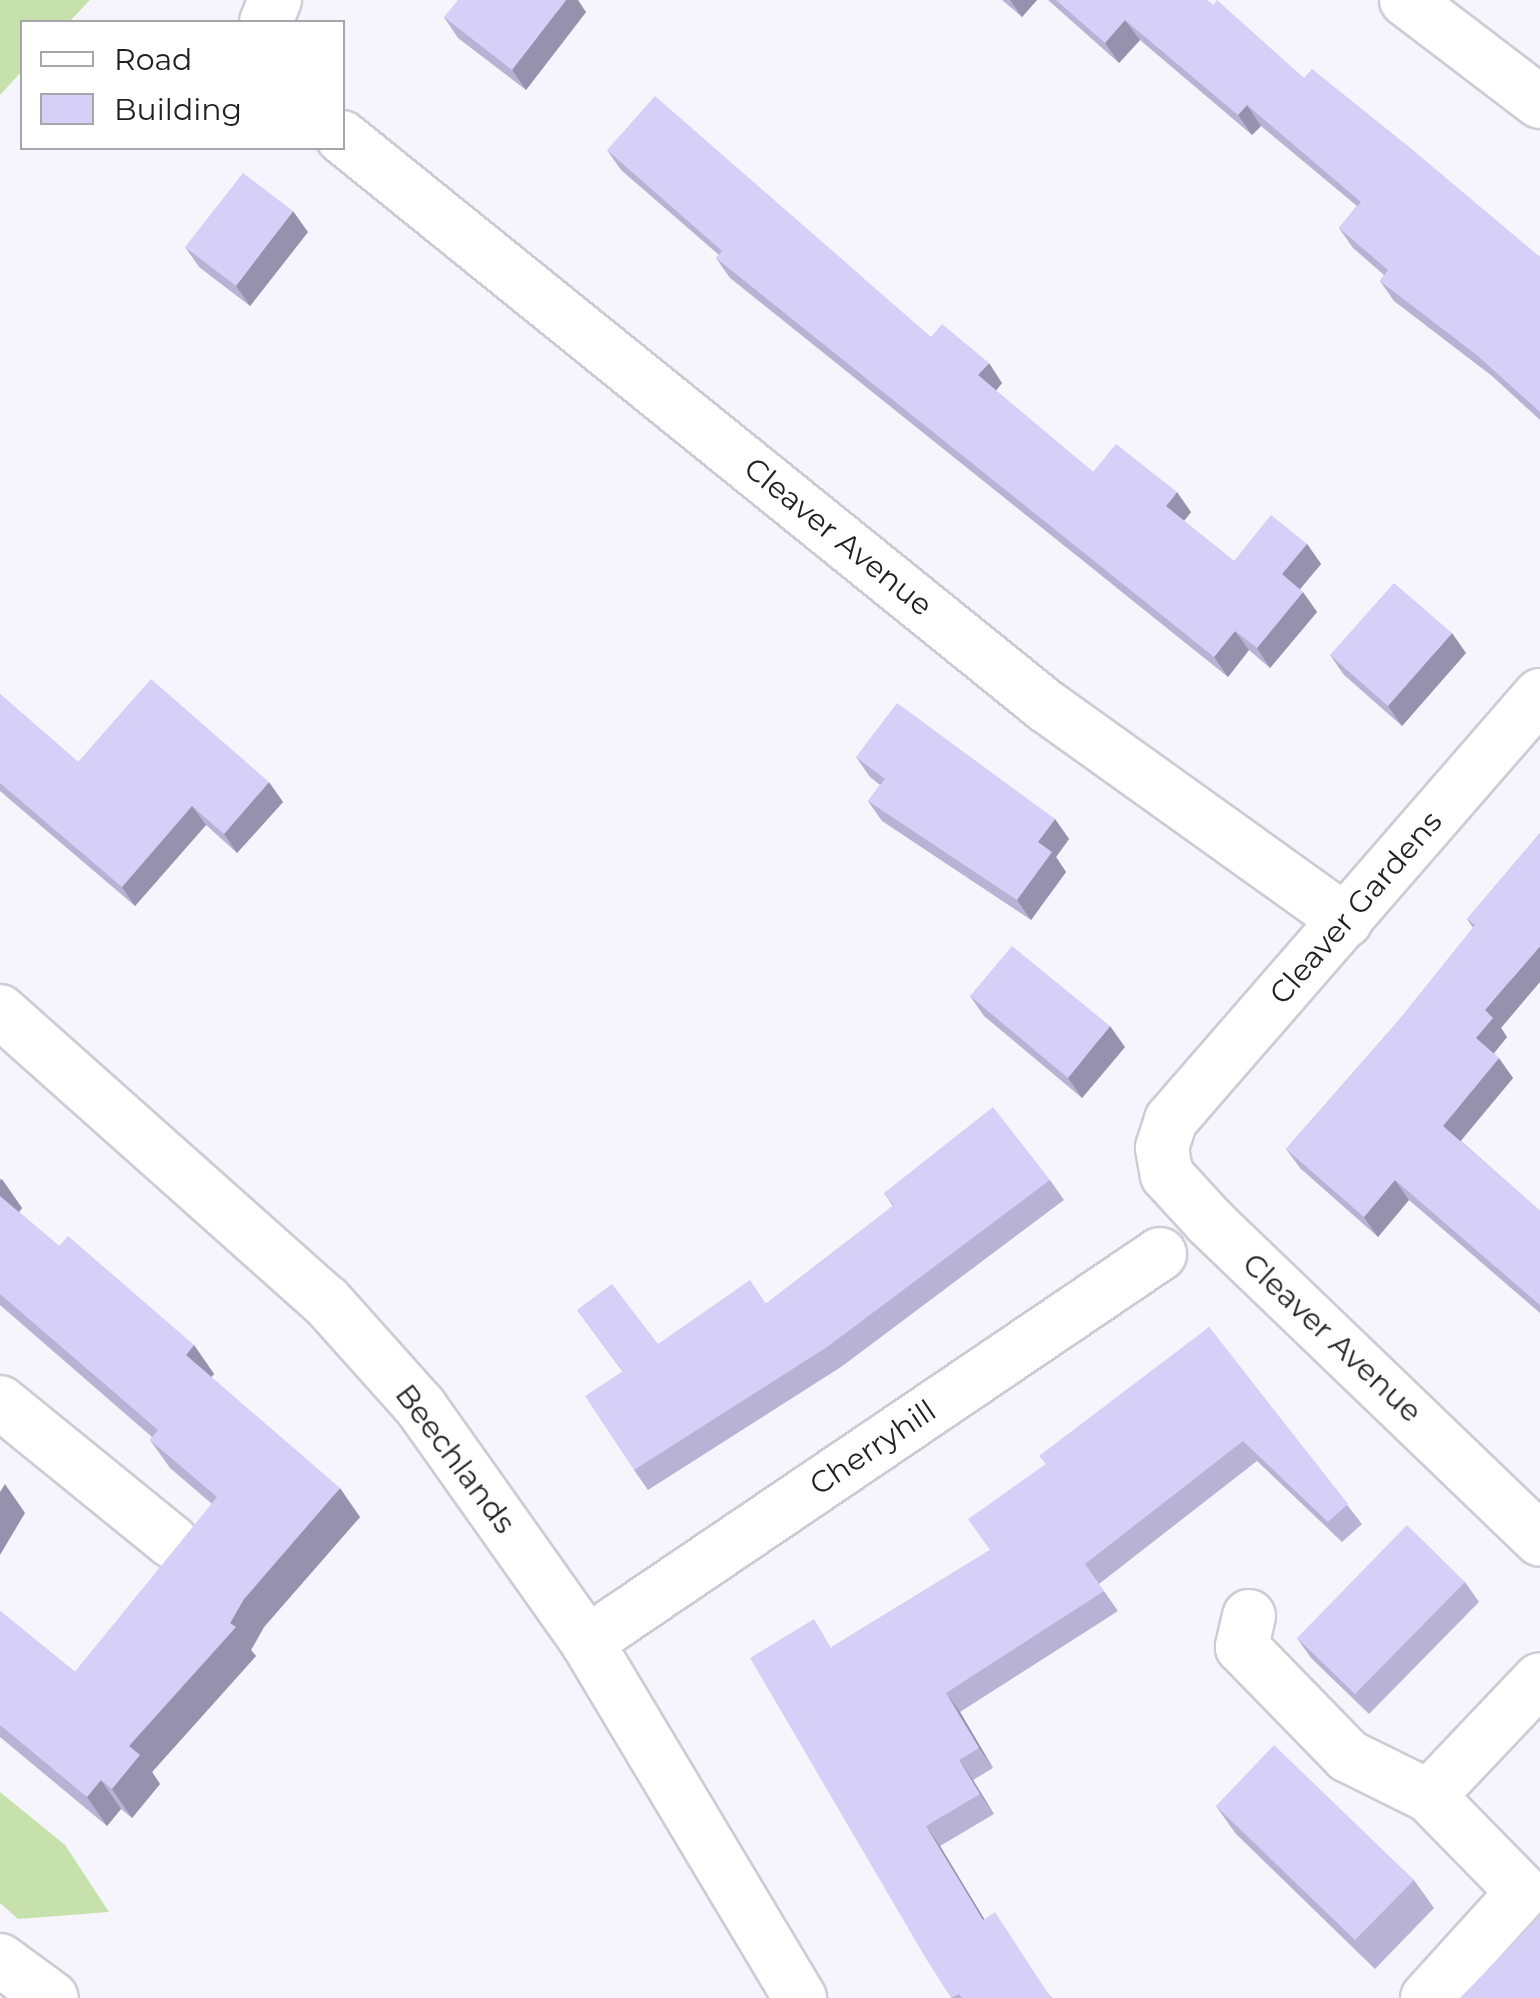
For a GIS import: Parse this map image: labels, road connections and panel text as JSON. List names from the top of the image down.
{
  "streets": {
    "street": [
      "Cleaver Avenue",
      "Cleaver Gardens",
      "Cherryhill",
      "Beechlands"
    ]
  },
  "crossings": [
    ["Cleaver Avenue", "Cleaver Gardens"],
    ["Cherryhill", "Beechlands"]
  ],
  "legend": ["Road", "Building"]
}
